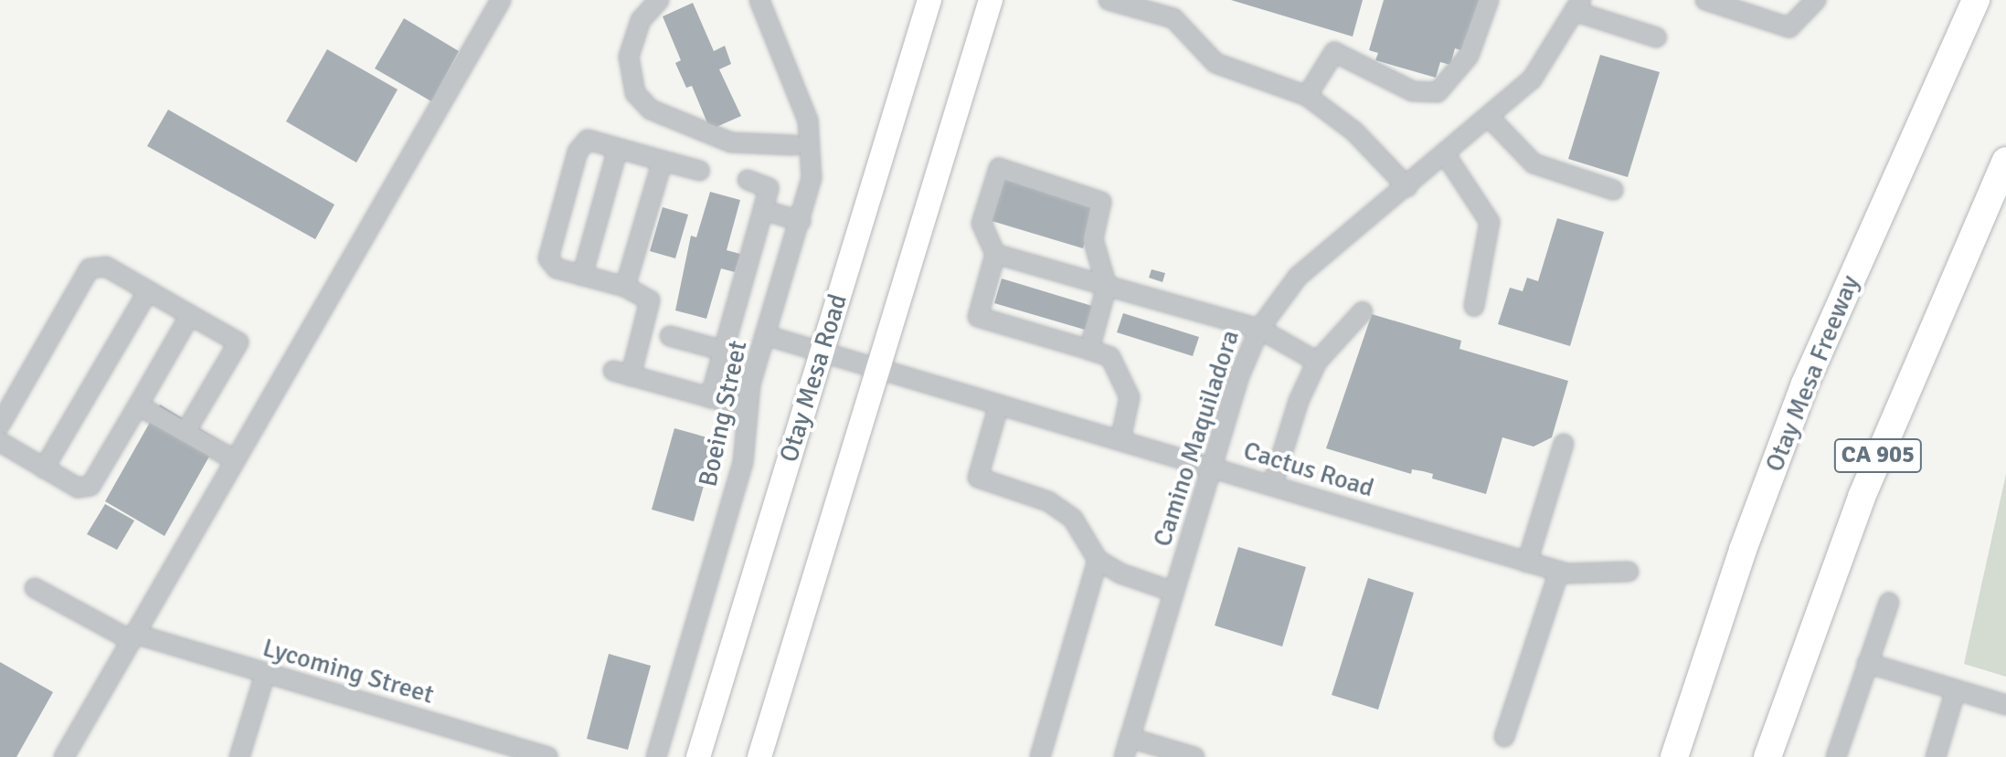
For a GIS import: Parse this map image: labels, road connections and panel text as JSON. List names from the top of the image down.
{
  "streets": {
    "highway": ["Otay Mesa Freeway", "CA 905"],
    "main road": ["Otay Mesa Road"],
    "street": [
      "Boeing Street",
      "Camino Maquiladora",
      "Cactus Road",
      "Lycoming Street"
    ]
  },
  "crossings": [
    ["Otay Mesa Road", "Cactus Road"],
    ["Boeing Street", "Cactus Road"],
    ["Camino Maquiladora", "Cactus Road"]
  ]
}
